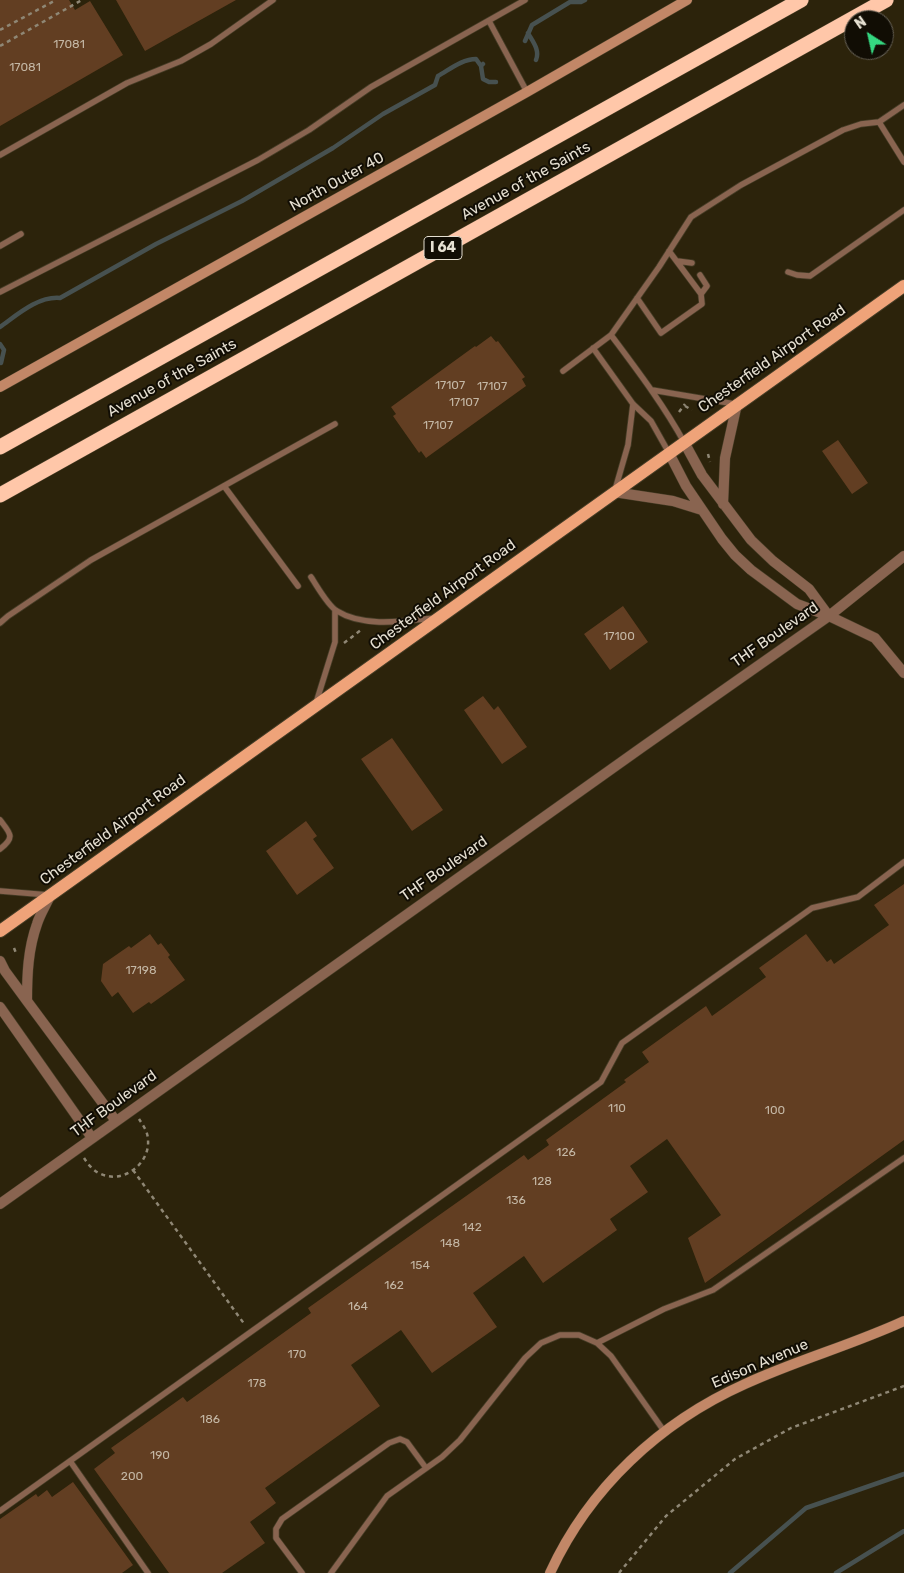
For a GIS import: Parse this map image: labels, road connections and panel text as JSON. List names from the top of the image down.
{
  "streets": {
    "highway": ["Avenue of the Saints", "I 64"],
    "main road": ["Chesterfield Airport Road"],
    "street": ["North Outer 40", "THF Boulevard", "Edison Avenue"]
  },
  "house_numbers": [
    "17081",
    "17081",
    "17107",
    "17107",
    "17107",
    "17107",
    "17100",
    "17198",
    "110",
    "100",
    "126",
    "128",
    "136",
    "142",
    "148",
    "154",
    "162",
    "164",
    "170",
    "178",
    "186",
    "190",
    "200"
  ],
  "north": "top left"
}
